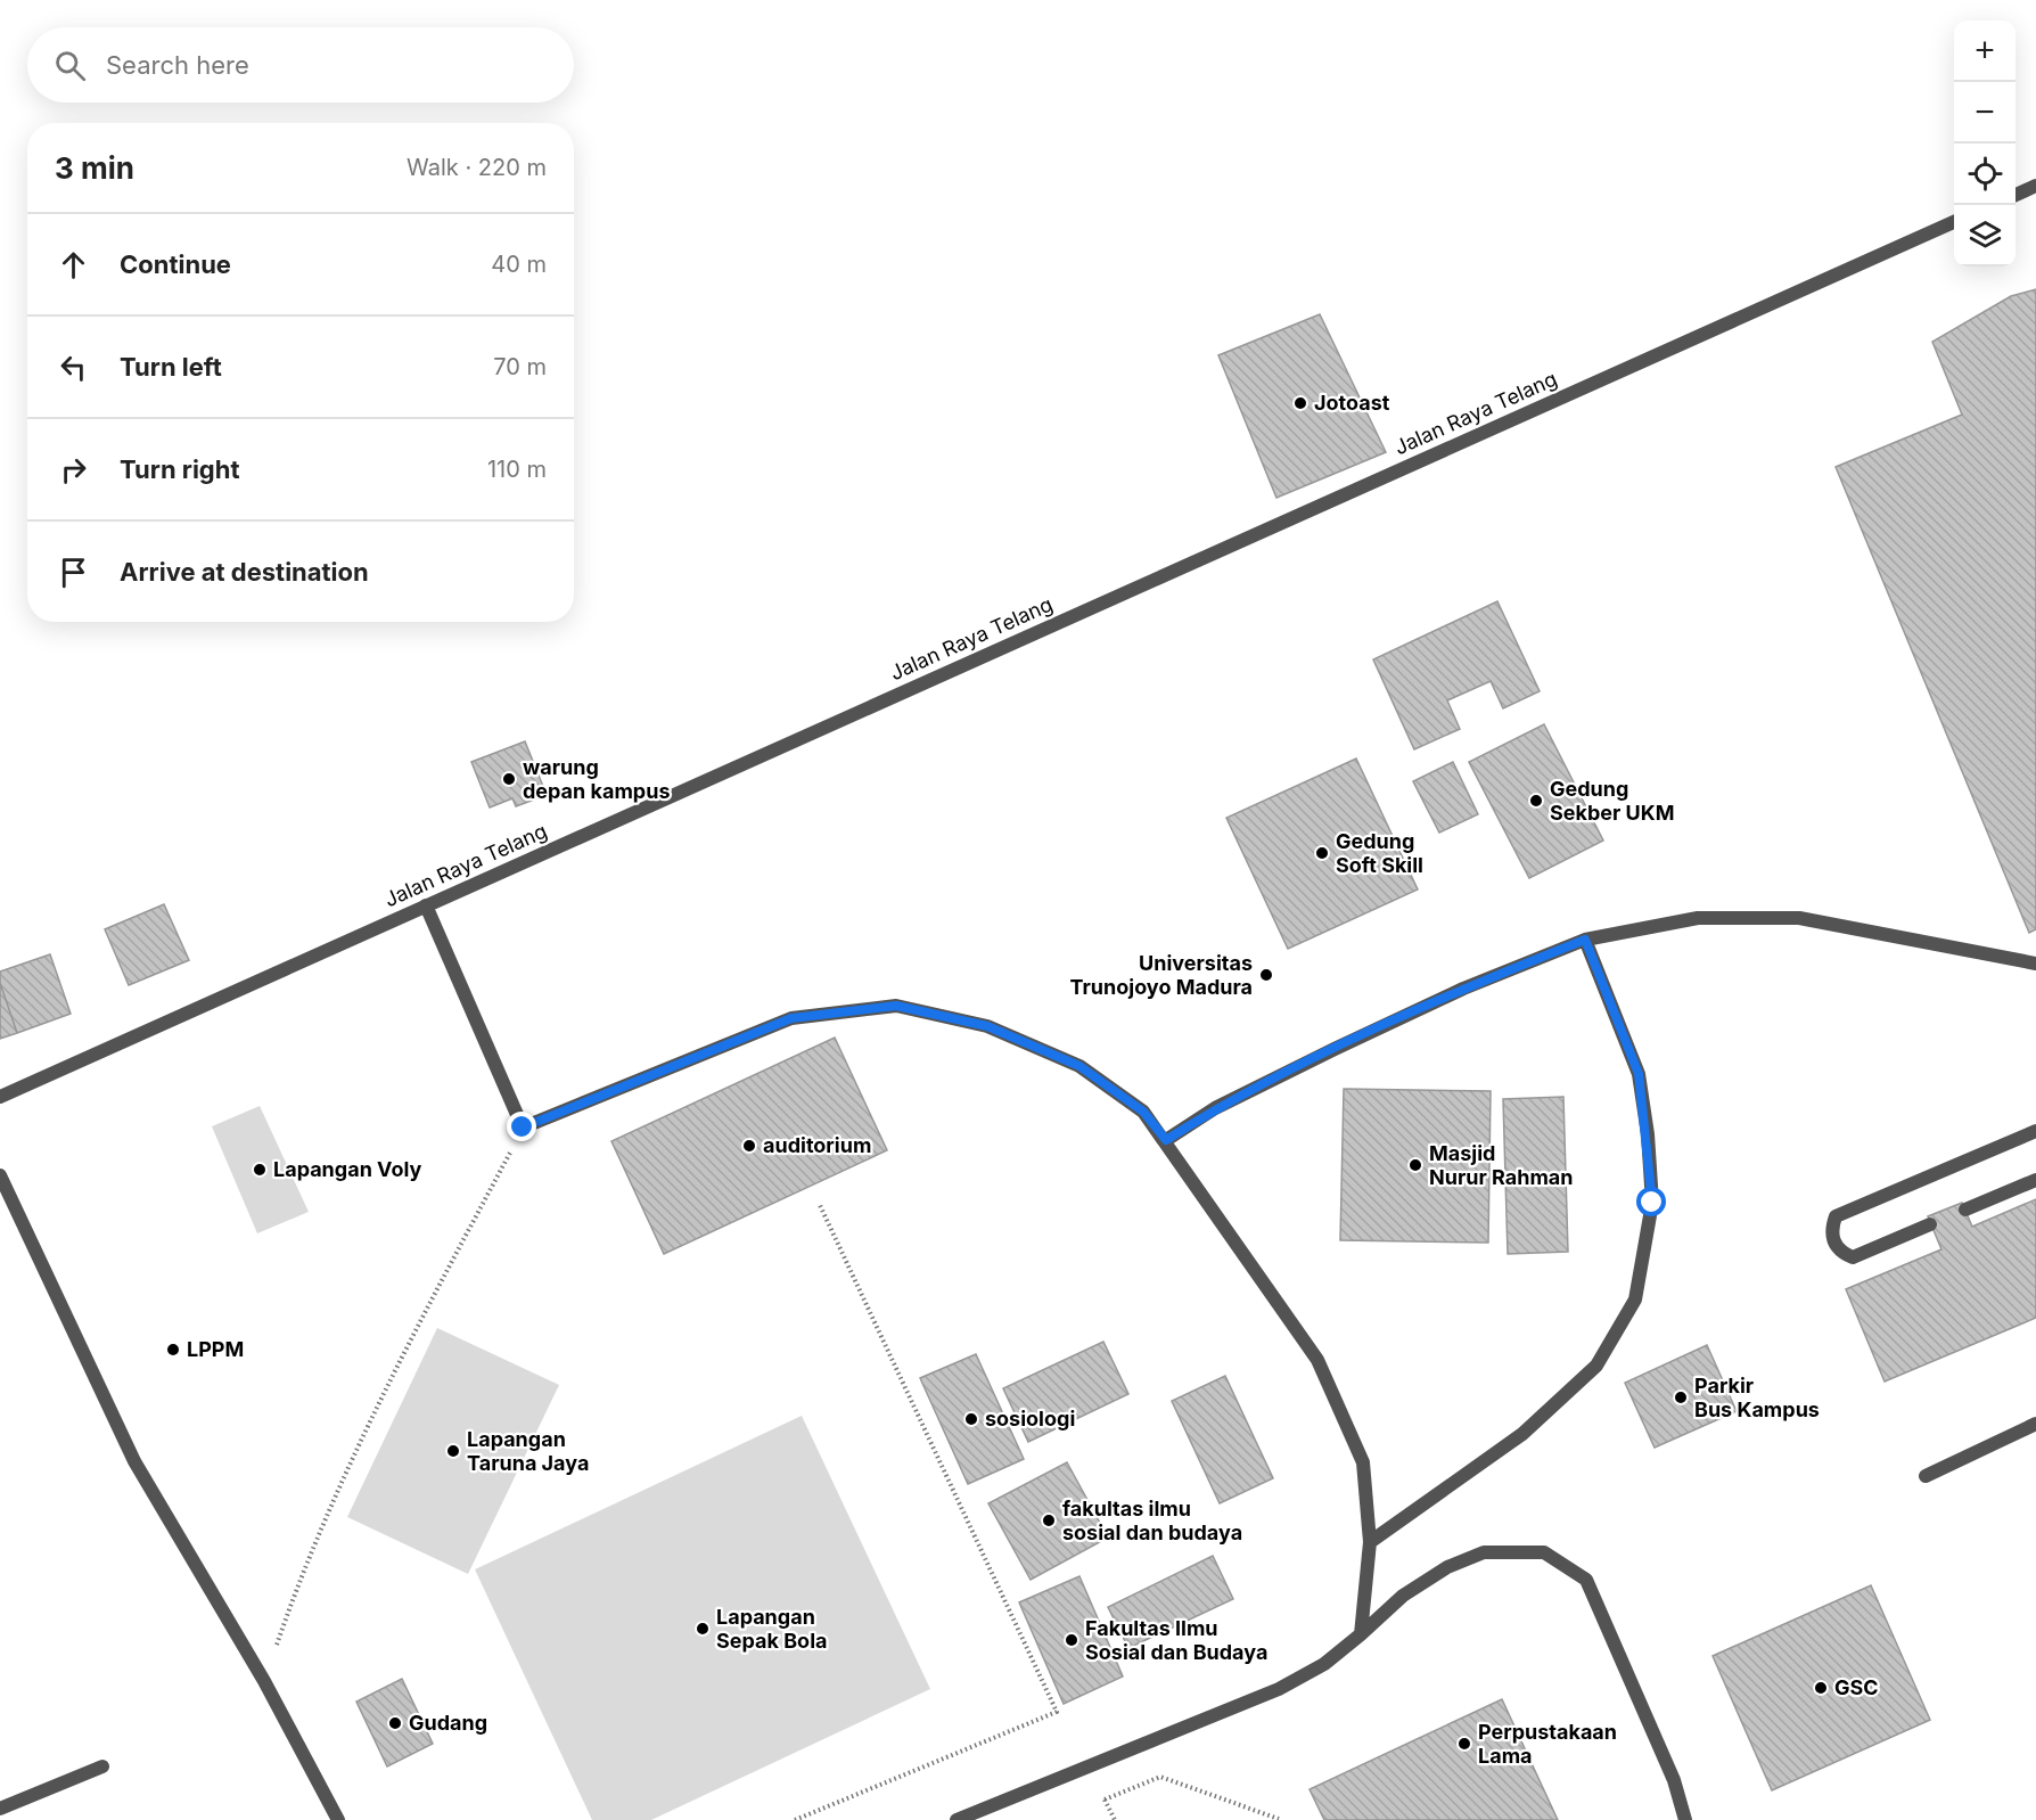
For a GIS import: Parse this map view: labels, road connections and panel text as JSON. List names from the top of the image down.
{
  "streets": {
    "street": ["Jalan Raya Telang"]
  },
  "places": [
    "Jotoast",
    "warung depan kampus",
    "Gedung Sekber UKM",
    "Gedung Soft Skill",
    "Universitas Trunojoyo Madura",
    "auditorium",
    "Masjid Nurur Rahman",
    "Lapangan Voly",
    "LPPM",
    "Parkir Bus Kampus",
    "sosiologi",
    "Lapangan Taruna Jaya",
    "fakultas ilmu sosial dan budaya",
    "Lapangan Sepak Bola",
    "Fakultas Ilmu Sosial dan Budaya",
    "GSC",
    "Gudang",
    "Perpustakaan Lama"
  ],
  "page": {
    "map_buttons": ["+", "−"],
    "search": "Search here",
    "heading": ["3 min", "Walk · 220 m"],
    "list": [
      ["Continue", "40 m"],
      ["Turn left", "70 m"],
      ["Turn right", "110 m"],
      "Arrive at destination"
    ]
  }
}
